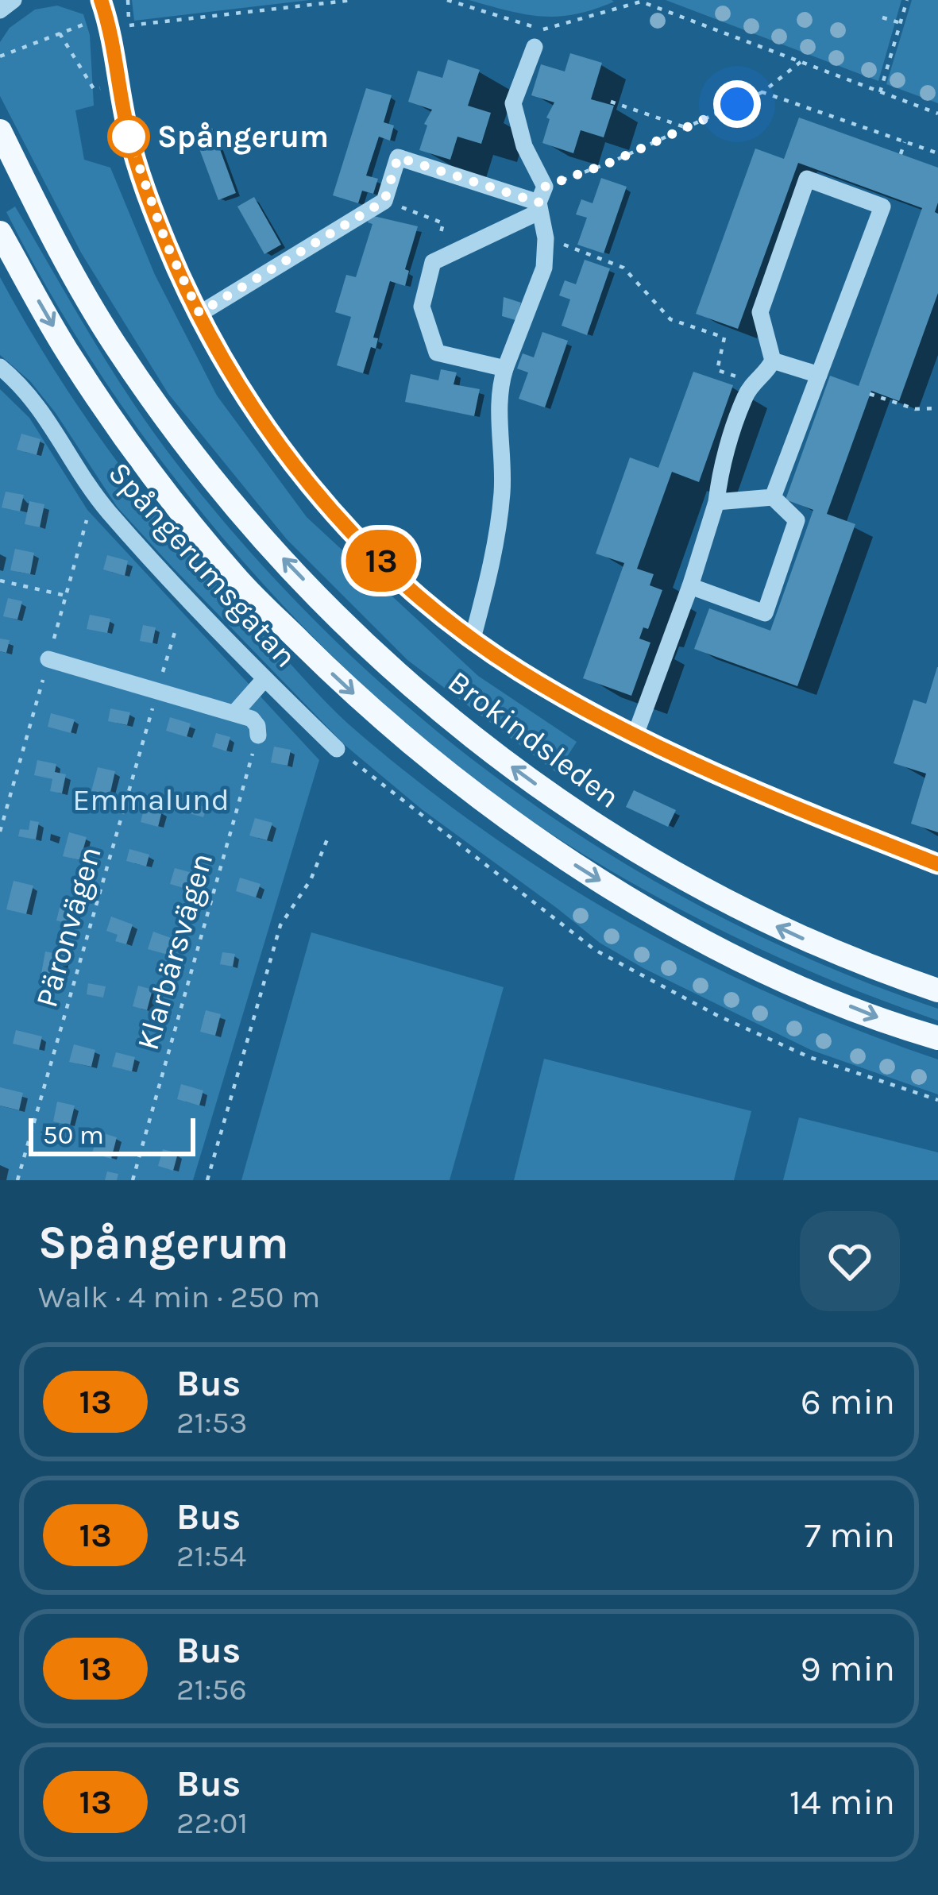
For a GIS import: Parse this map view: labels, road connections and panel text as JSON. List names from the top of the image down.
{
  "streets": {
    "main road": ["Brokindsleden"],
    "street": ["Spångerumsgatan"],
    "path": ["Päronvägen", "Klarbärsvägen"]
  },
  "parks": ["Emmalund"],
  "places": ["Spångerum"],
  "lines": ["bus line 13"],
  "scale_bar": "50 m",
  "page": {
    "on_map": "13",
    "scale": "50 m",
    "heading": ["Spångerum", "Walk · 4 min · 250 m"],
    "list": [
      {
        "mark": "13",
        "name": "Bus",
        "note": "21:53",
        "value": "6 min"
      },
      {
        "mark": "13",
        "name": "Bus",
        "note": "21:54",
        "value": "7 min"
      },
      {
        "mark": "13",
        "name": "Bus",
        "note": "21:56",
        "value": "9 min"
      },
      {
        "mark": "13",
        "name": "Bus",
        "note": "22:01",
        "value": "14 min"
      }
    ]
  }
}
